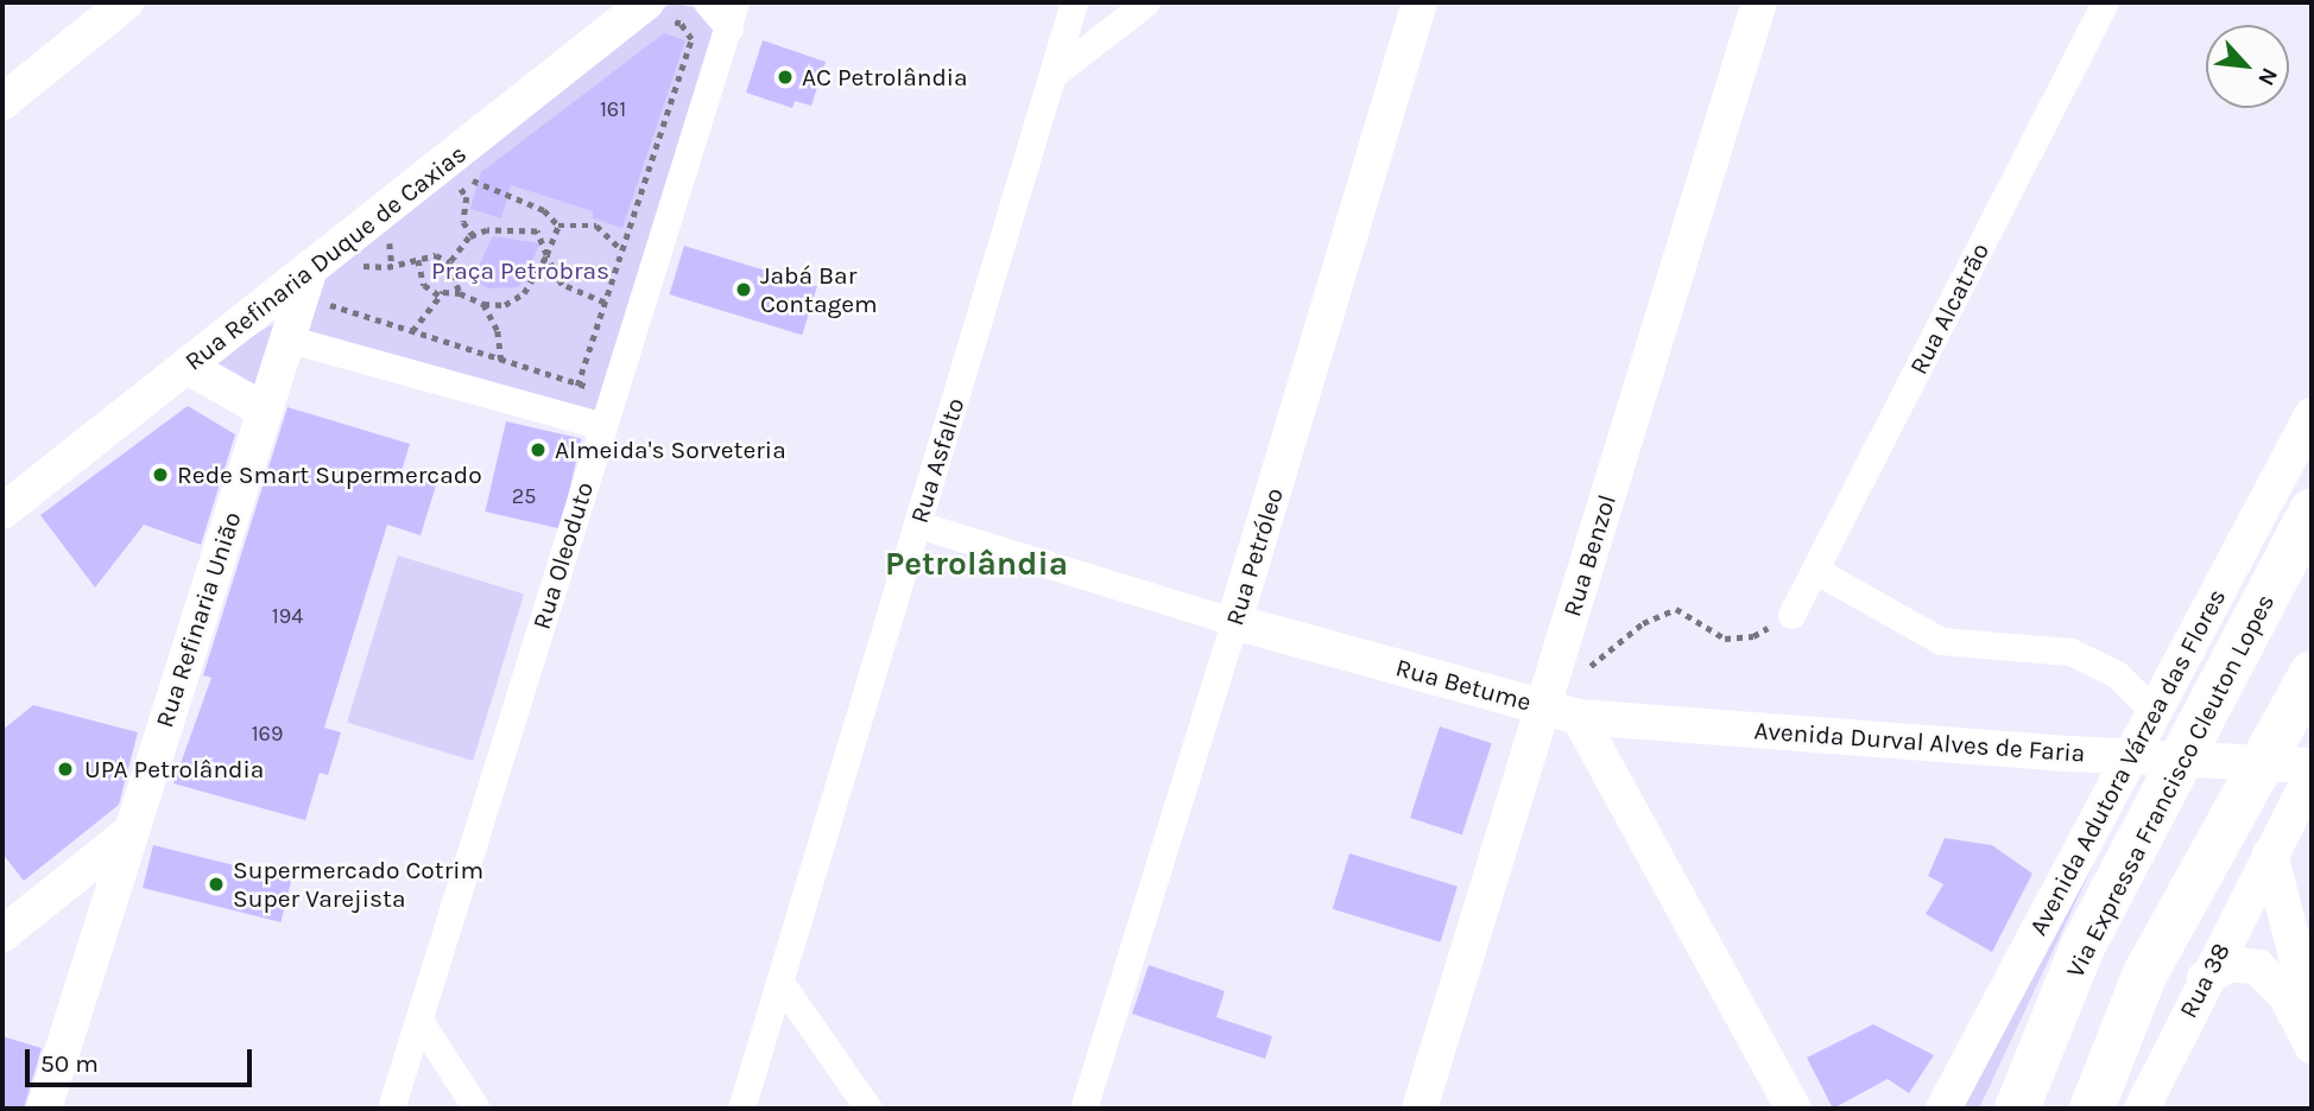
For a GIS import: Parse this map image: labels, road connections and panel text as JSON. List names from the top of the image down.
{
  "streets": {
    "highway": ["Via Expressa Francisco Cleuton Lopes"],
    "street": [
      "Rua Refinaria Duque de Caxias",
      "Rua Alcatrão",
      "Rua Asfalto",
      "Rua Oleoduto",
      "Rua Benzol",
      "Rua Petróleo",
      "Rua Refinaria União",
      "Rua Betume",
      "Avenida Durval Alves de Faria",
      "Avenida Adutora Várzea das Flores",
      "Rua 38"
    ]
  },
  "crossings": [
    ["Rua Refinaria Duque de Caxias", "Rua Refinaria União"],
    ["Rua Asfalto", "Rua Betume"],
    ["Rua Benzol", "Rua Betume"],
    ["Rua Petróleo", "Rua Betume"],
    ["Rua Betume", "Avenida Durval Alves de Faria"]
  ],
  "districts": ["Petrolândia"],
  "parks": ["Praça Petrobras"],
  "places": [
    "AC Petrolândia",
    "Jabá Bar Contagem",
    "Almeida's Sorveteria",
    "Rede Smart Supermercado",
    "UPA Petrolândia",
    "Supermercado Cotrim Super Varejista"
  ],
  "house_numbers": [
    "161",
    "25",
    "194",
    "169"
  ],
  "scale_bar": "50 m",
  "north": "bottom right"
}
